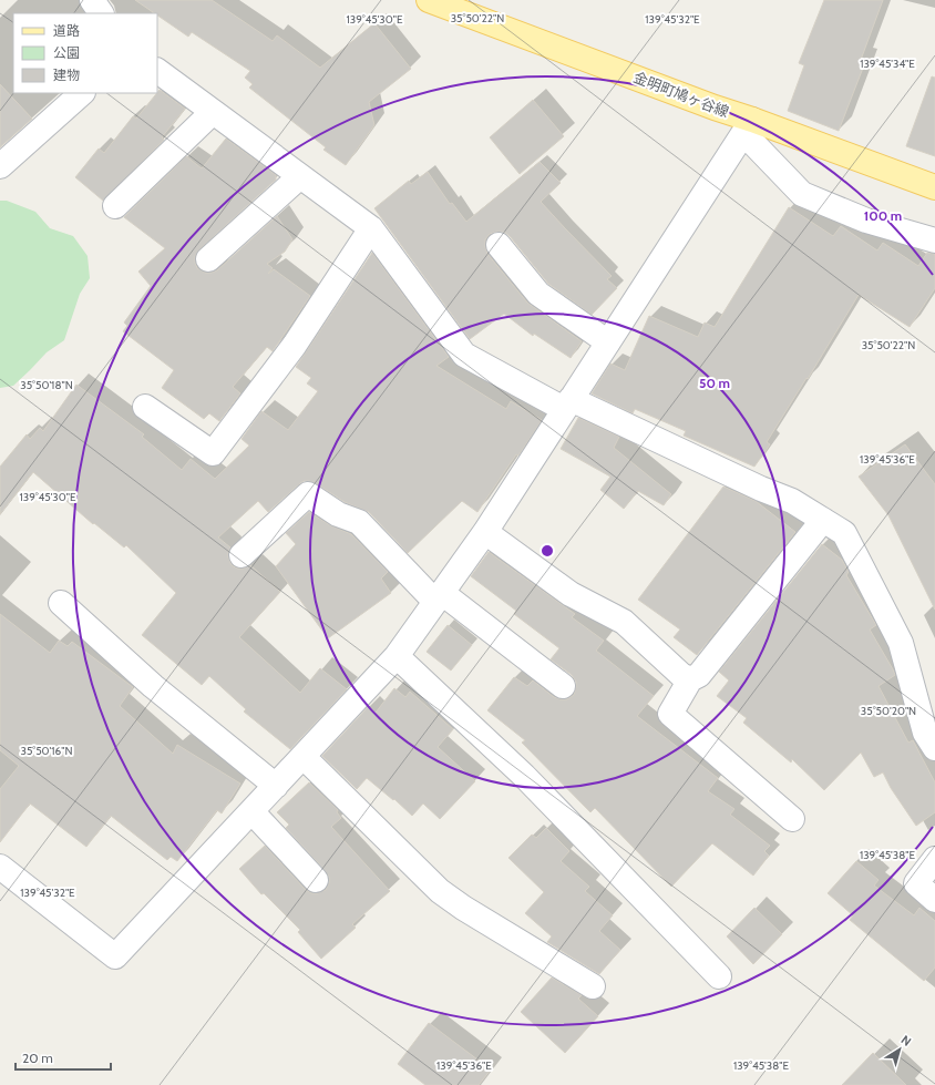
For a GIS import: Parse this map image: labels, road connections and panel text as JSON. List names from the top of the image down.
{
  "streets": {
    "main road": ["金明町鳩ヶ谷線"]
  },
  "legend": ["道路", "公園", "建物"],
  "scale_bar": "20 m",
  "north": "top right",
  "coordinates": [
    "35°50'22\"N",
    "139°45'30\"E",
    "139°45'32\"E",
    "139°45'34\"E",
    "35°50'18\"N",
    "139°45'36\"E",
    "35°50'20\"N",
    "35°50'16\"N",
    "139°45'38\"E"
  ],
  "rings": ["100 m", "50 m"]
}
